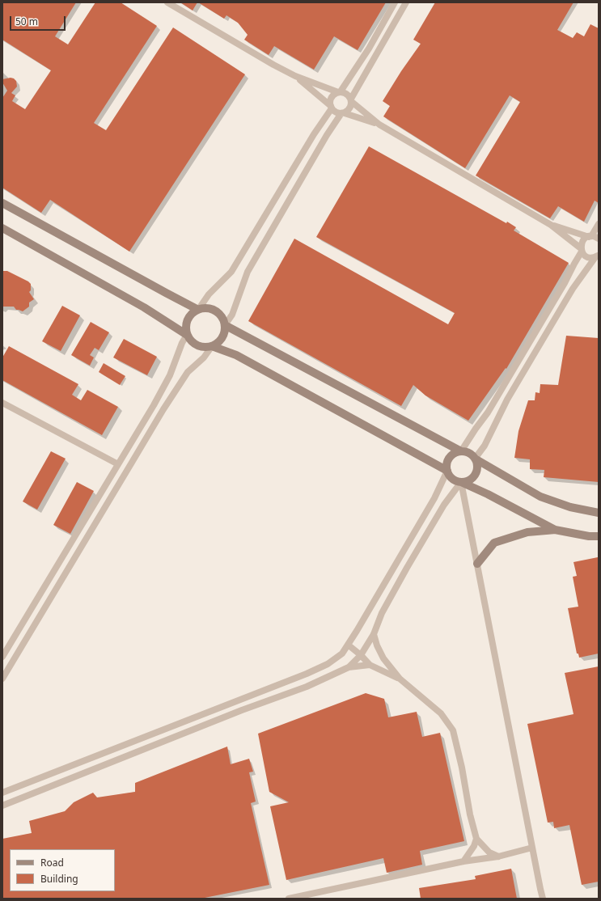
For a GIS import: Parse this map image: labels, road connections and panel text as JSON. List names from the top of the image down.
{
  "legend": ["Road", "Building"],
  "scale_bar": "50 m"
}
